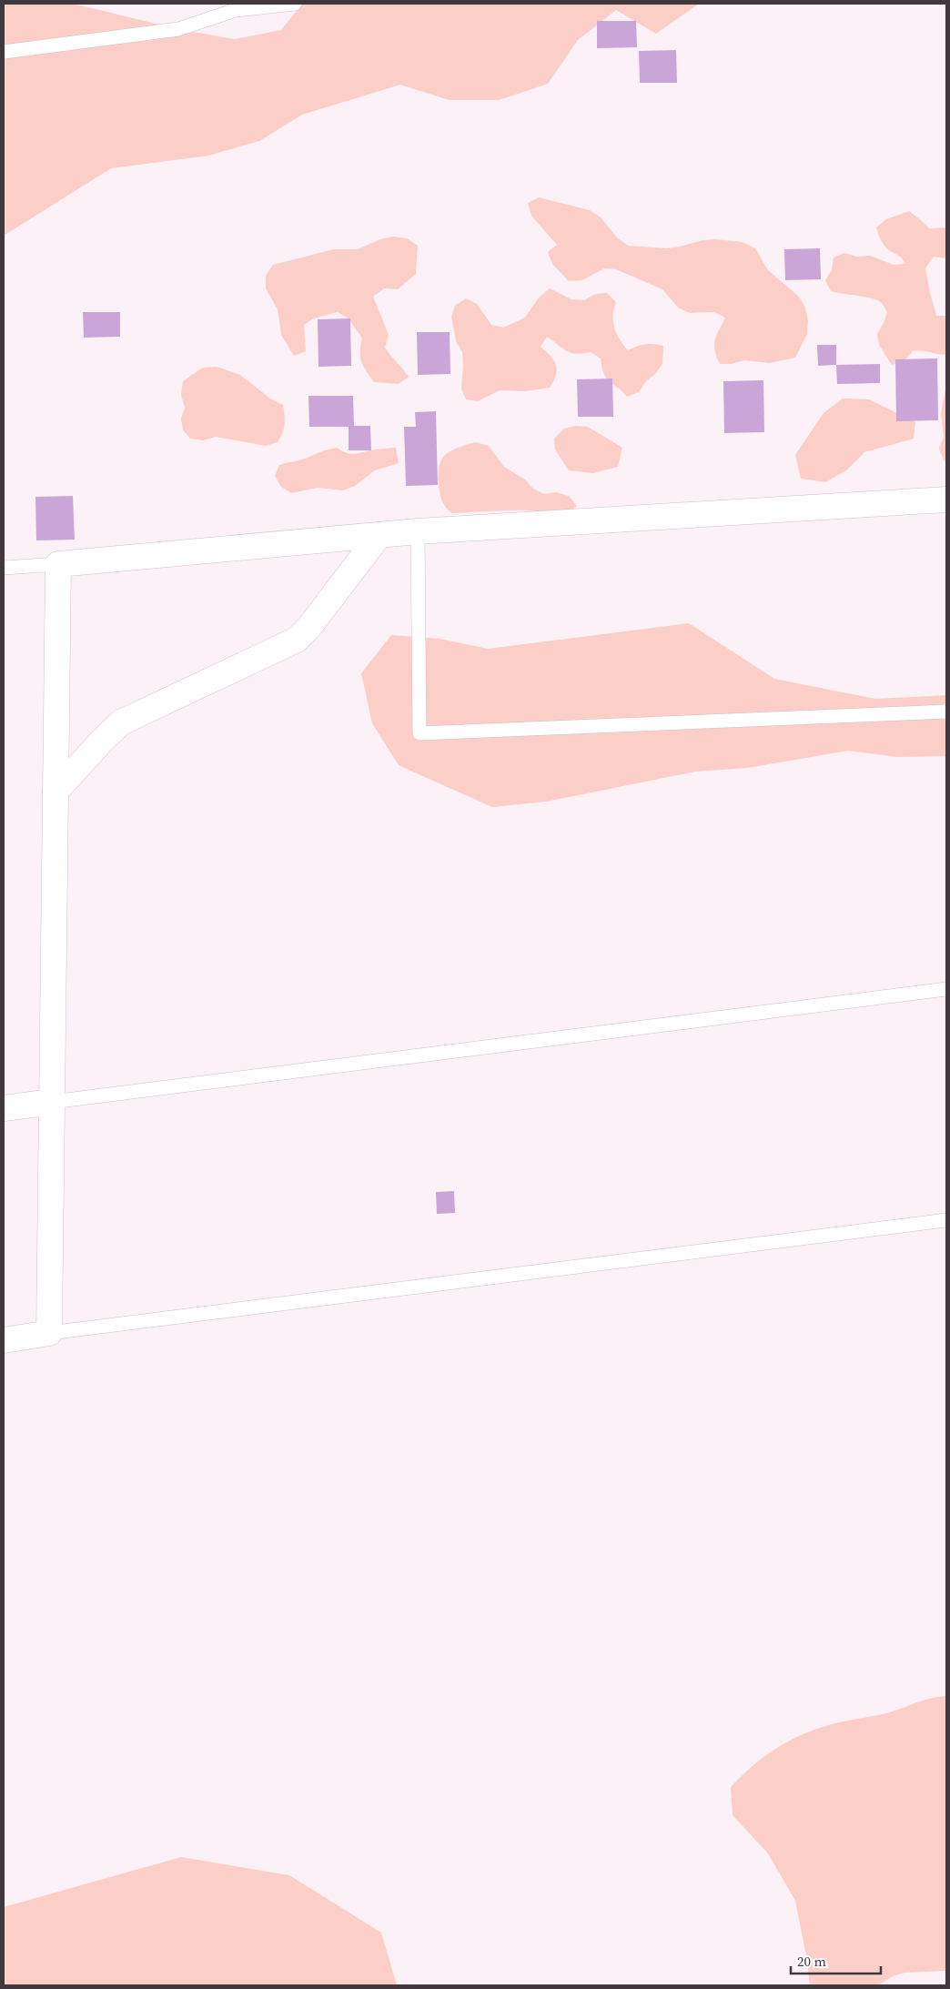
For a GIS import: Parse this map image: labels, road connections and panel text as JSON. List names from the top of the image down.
{
  "scale_bar": "20 m"
}
